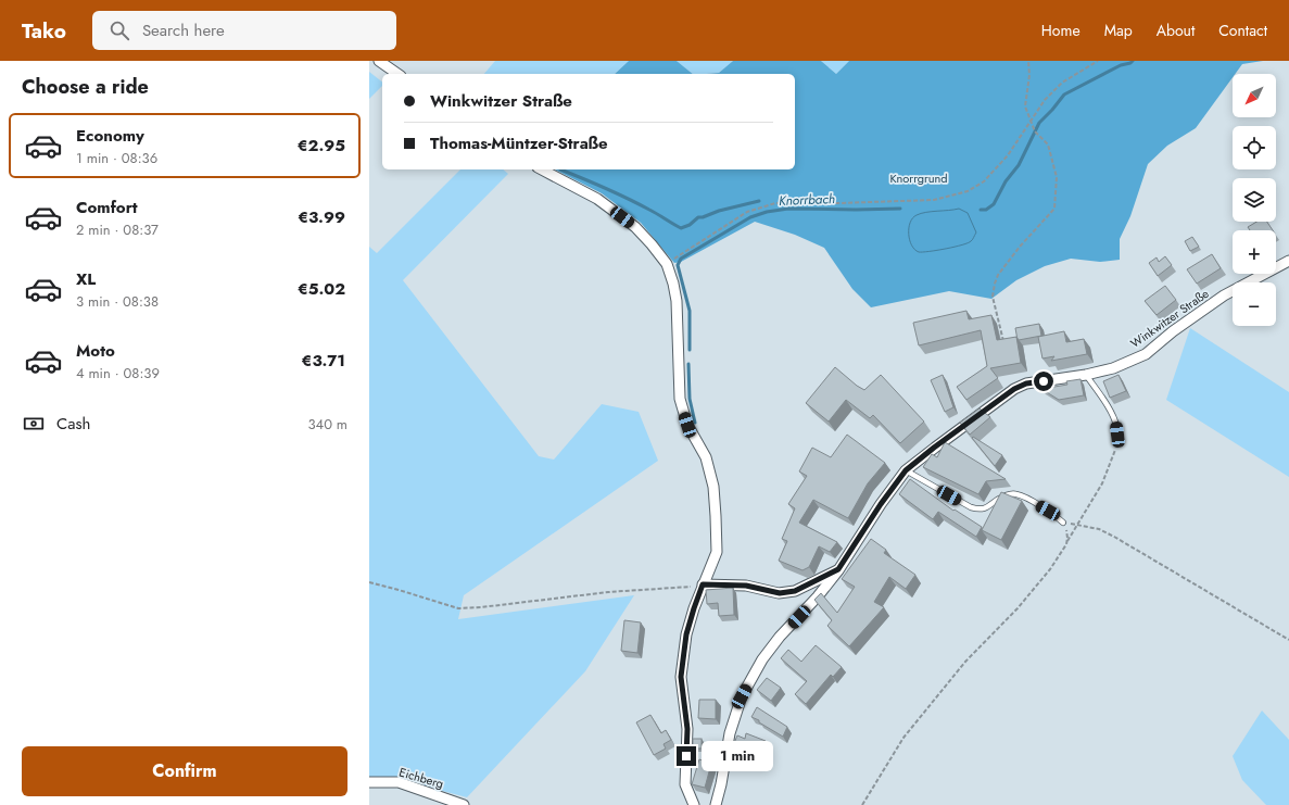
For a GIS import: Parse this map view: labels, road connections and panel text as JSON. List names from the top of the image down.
{
  "streets": {
    "street": ["Winkwitzer Straße", "Eichberg"]
  },
  "water": ["Knorrbach"],
  "parks": ["Knorrgrund"],
  "north": "bottom left",
  "page": {
    "header": "Tako",
    "search": "Search here",
    "nav": [
      "Home",
      "Map",
      "About",
      "Contact"
    ],
    "heading": "Choose a ride",
    "map_buttons": ["+", "−"],
    "banner": ["Winkwitzer Straße", "Thomas-Müntzer-Straße"],
    "list": [
      {
        "name": "Economy",
        "note": "1 min · 08:36",
        "value": "€2.95"
      },
      {
        "name": "Comfort",
        "note": "2 min · 08:37",
        "value": "€3.99"
      },
      {
        "name": "XL",
        "note": "3 min · 08:38",
        "value": "€5.02"
      },
      {
        "name": "Moto",
        "note": "4 min · 08:39",
        "value": "€3.71"
      }
    ],
    "pay": ["Cash", "340 m"],
    "buttons": "Confirm",
    "bubble": "1 min"
  }
}
